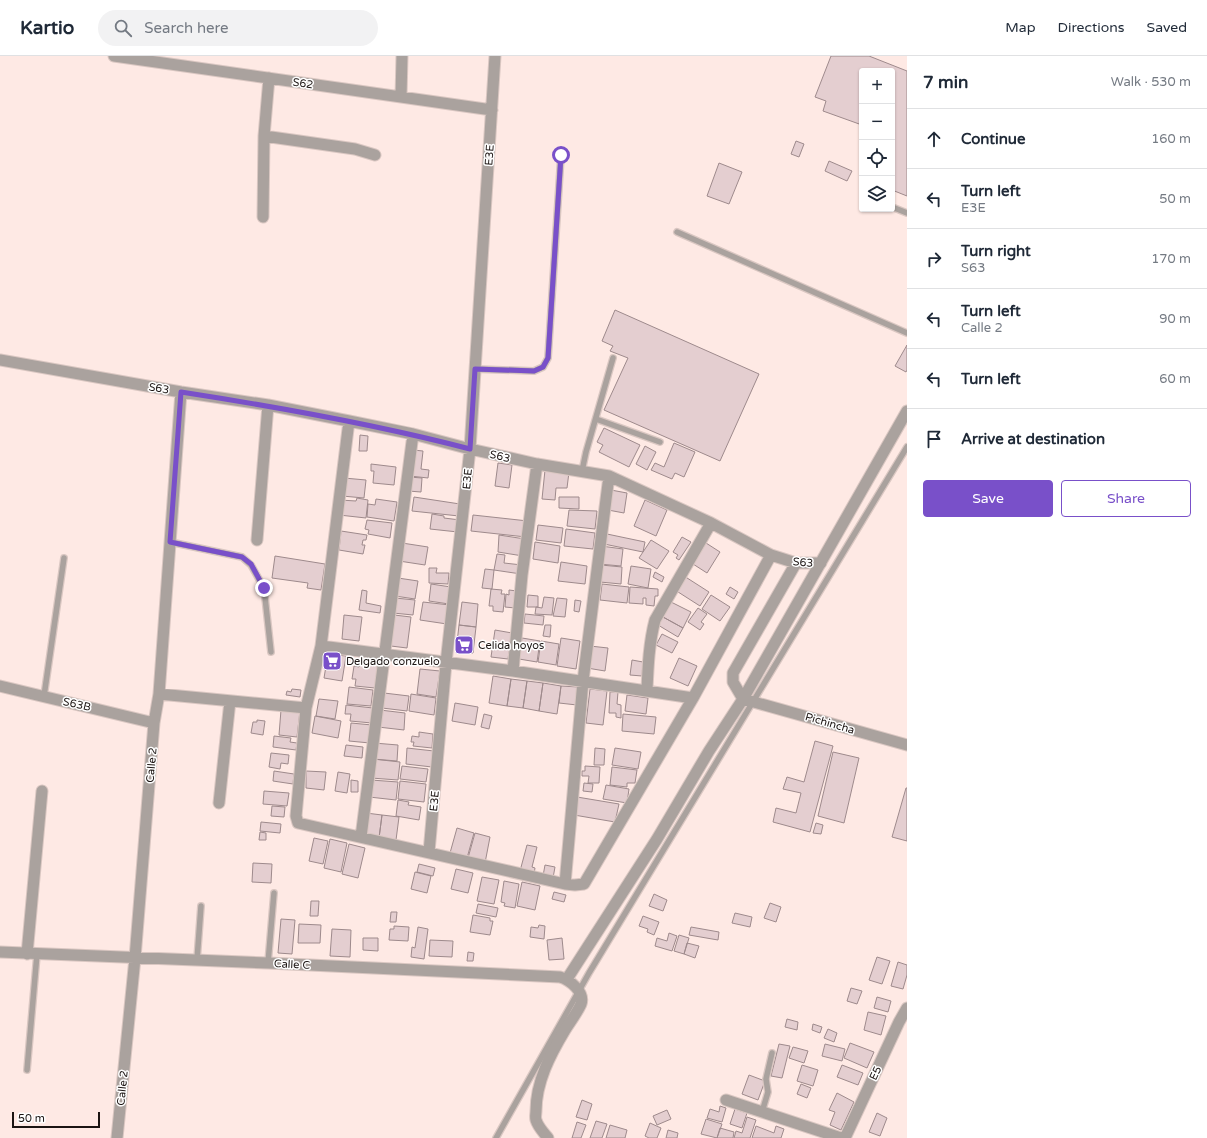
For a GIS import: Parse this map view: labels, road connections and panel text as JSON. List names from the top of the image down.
{
  "streets": {
    "street": [
      "S62",
      "E3E",
      "S63",
      "S63B",
      "Pichincha",
      "Calle 2",
      "Calle C",
      "E5"
    ]
  },
  "crossings": [
    ["S62", "E3E"],
    ["E3E", "S63"],
    ["S63", "Calle 2"],
    ["S63B", "Calle 2"],
    ["Calle 2", "Calle C"]
  ],
  "places": {
    "supermarket": ["Celida hoyos", "Delgado conzuelo"]
  },
  "scale_bar": "50 m",
  "page": {
    "header": "Kartio",
    "search": "Search here",
    "nav": ["Map", "Directions", "Saved"],
    "heading": ["7 min", "Walk · 530 m"],
    "map_buttons": ["+", "−"],
    "list": [
      ["Continue", "160 m"],
      ["Turn left", "E3E", "50 m"],
      ["Turn right", "S63", "170 m"],
      ["Turn left", "Calle 2", "90 m"],
      ["Turn left", "60 m"],
      "Arrive at destination"
    ],
    "buttons": ["Save", "Share"],
    "scale": "50 m"
  }
}
